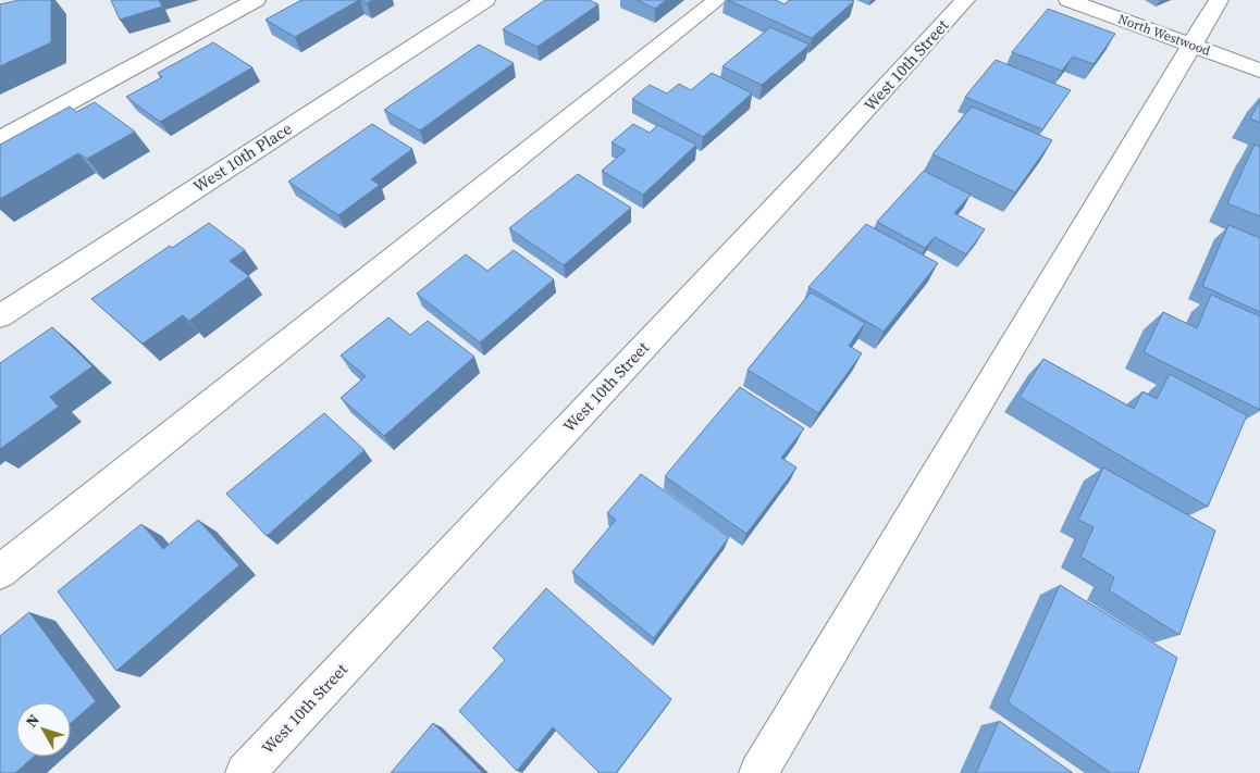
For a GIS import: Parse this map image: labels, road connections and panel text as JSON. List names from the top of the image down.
{
  "streets": {
    "street": ["North Westwood", "West 10th Street", "West 10th Place"]
  },
  "north": "top left"
}
